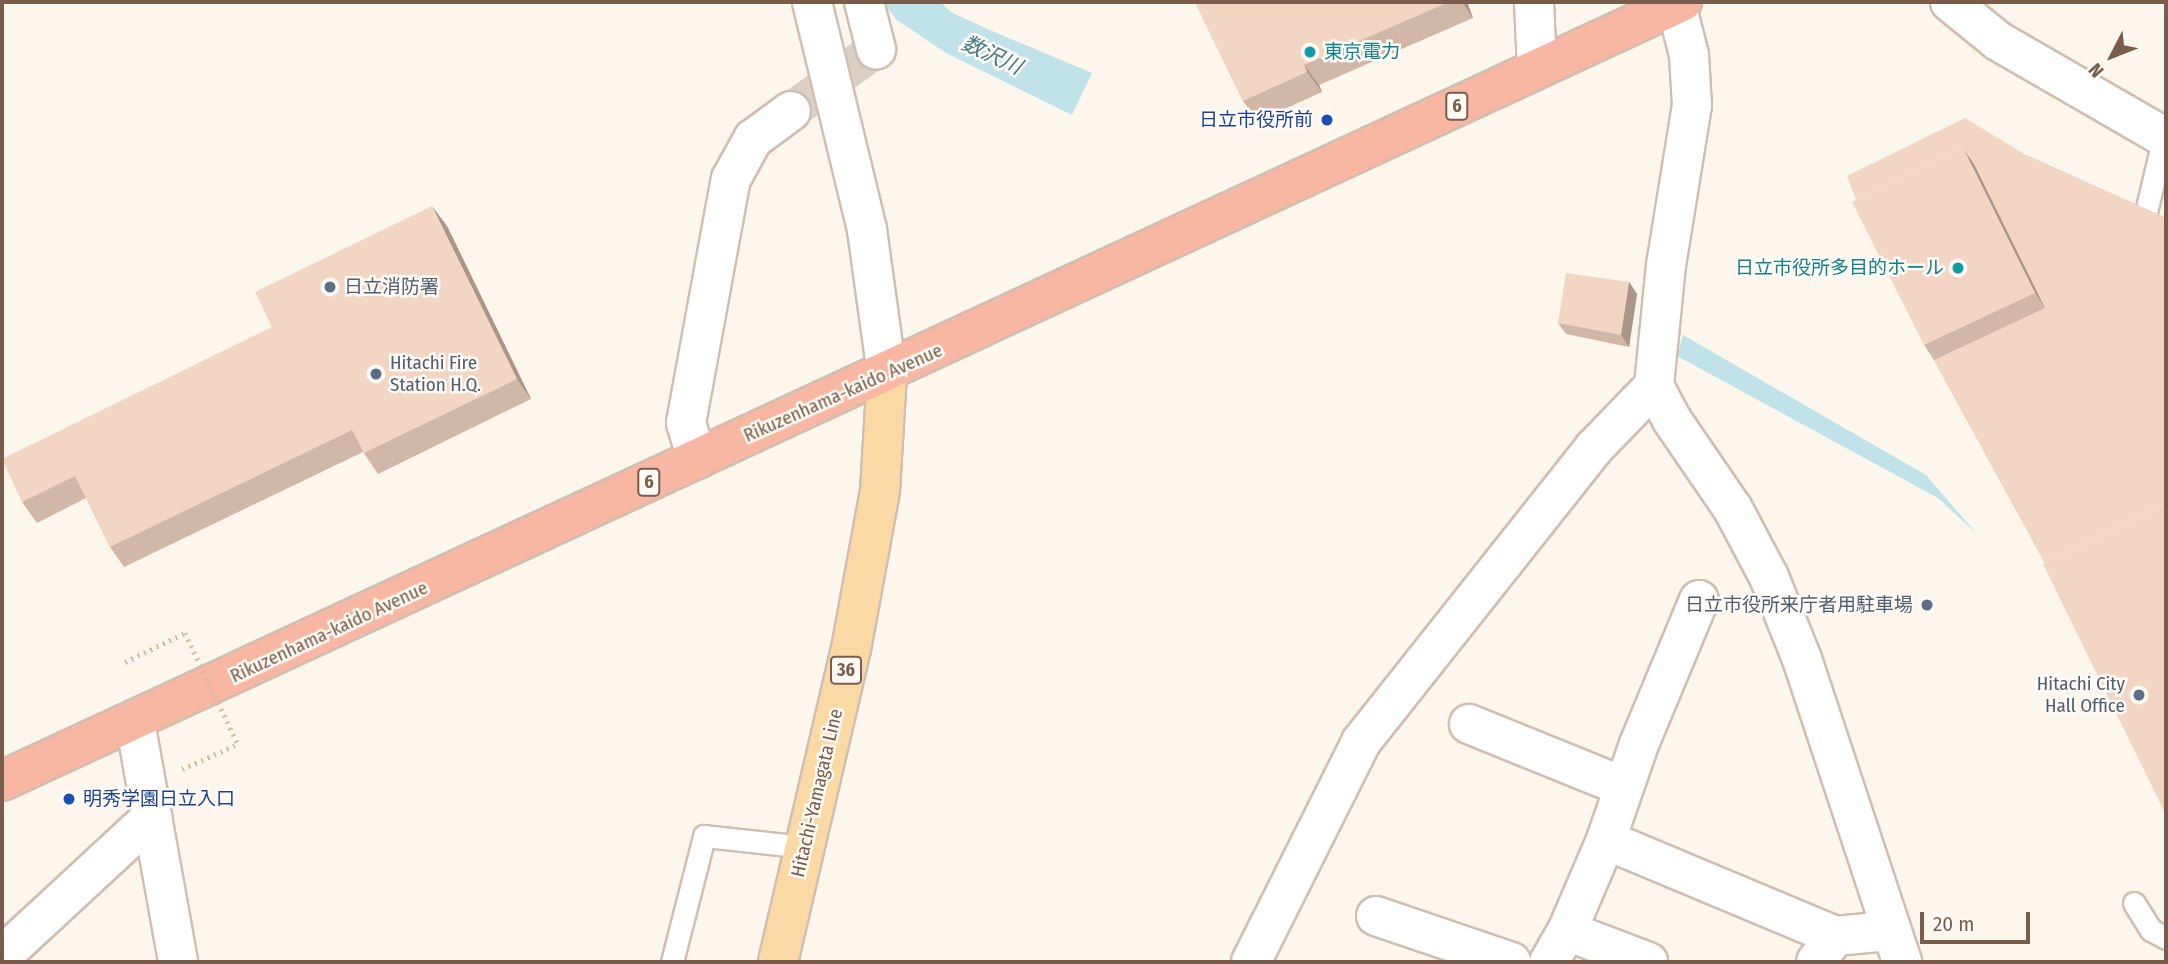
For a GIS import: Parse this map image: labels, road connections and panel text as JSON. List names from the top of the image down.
{
  "streets": {
    "highway": ["6", "Rikuzenhama-kaido Avenue"],
    "main road": ["36", "Hitachi-Yamagata Line"]
  },
  "crossings": [
    ["Rikuzenhama-kaido Avenue", "Hitachi-Yamagata Line"]
  ],
  "water": ["数沢川"],
  "places": [
    "東京電力",
    "日立市役所前",
    "日立市役所多目的ホール",
    "日立消防署",
    "Hitachi Fire Station H.Q.",
    "日立市役所来庁者用駐車場",
    "Hitachi City Hall Office",
    "明秀学園日立入口"
  ],
  "scale_bar": "20 m",
  "north": "bottom left"
}
